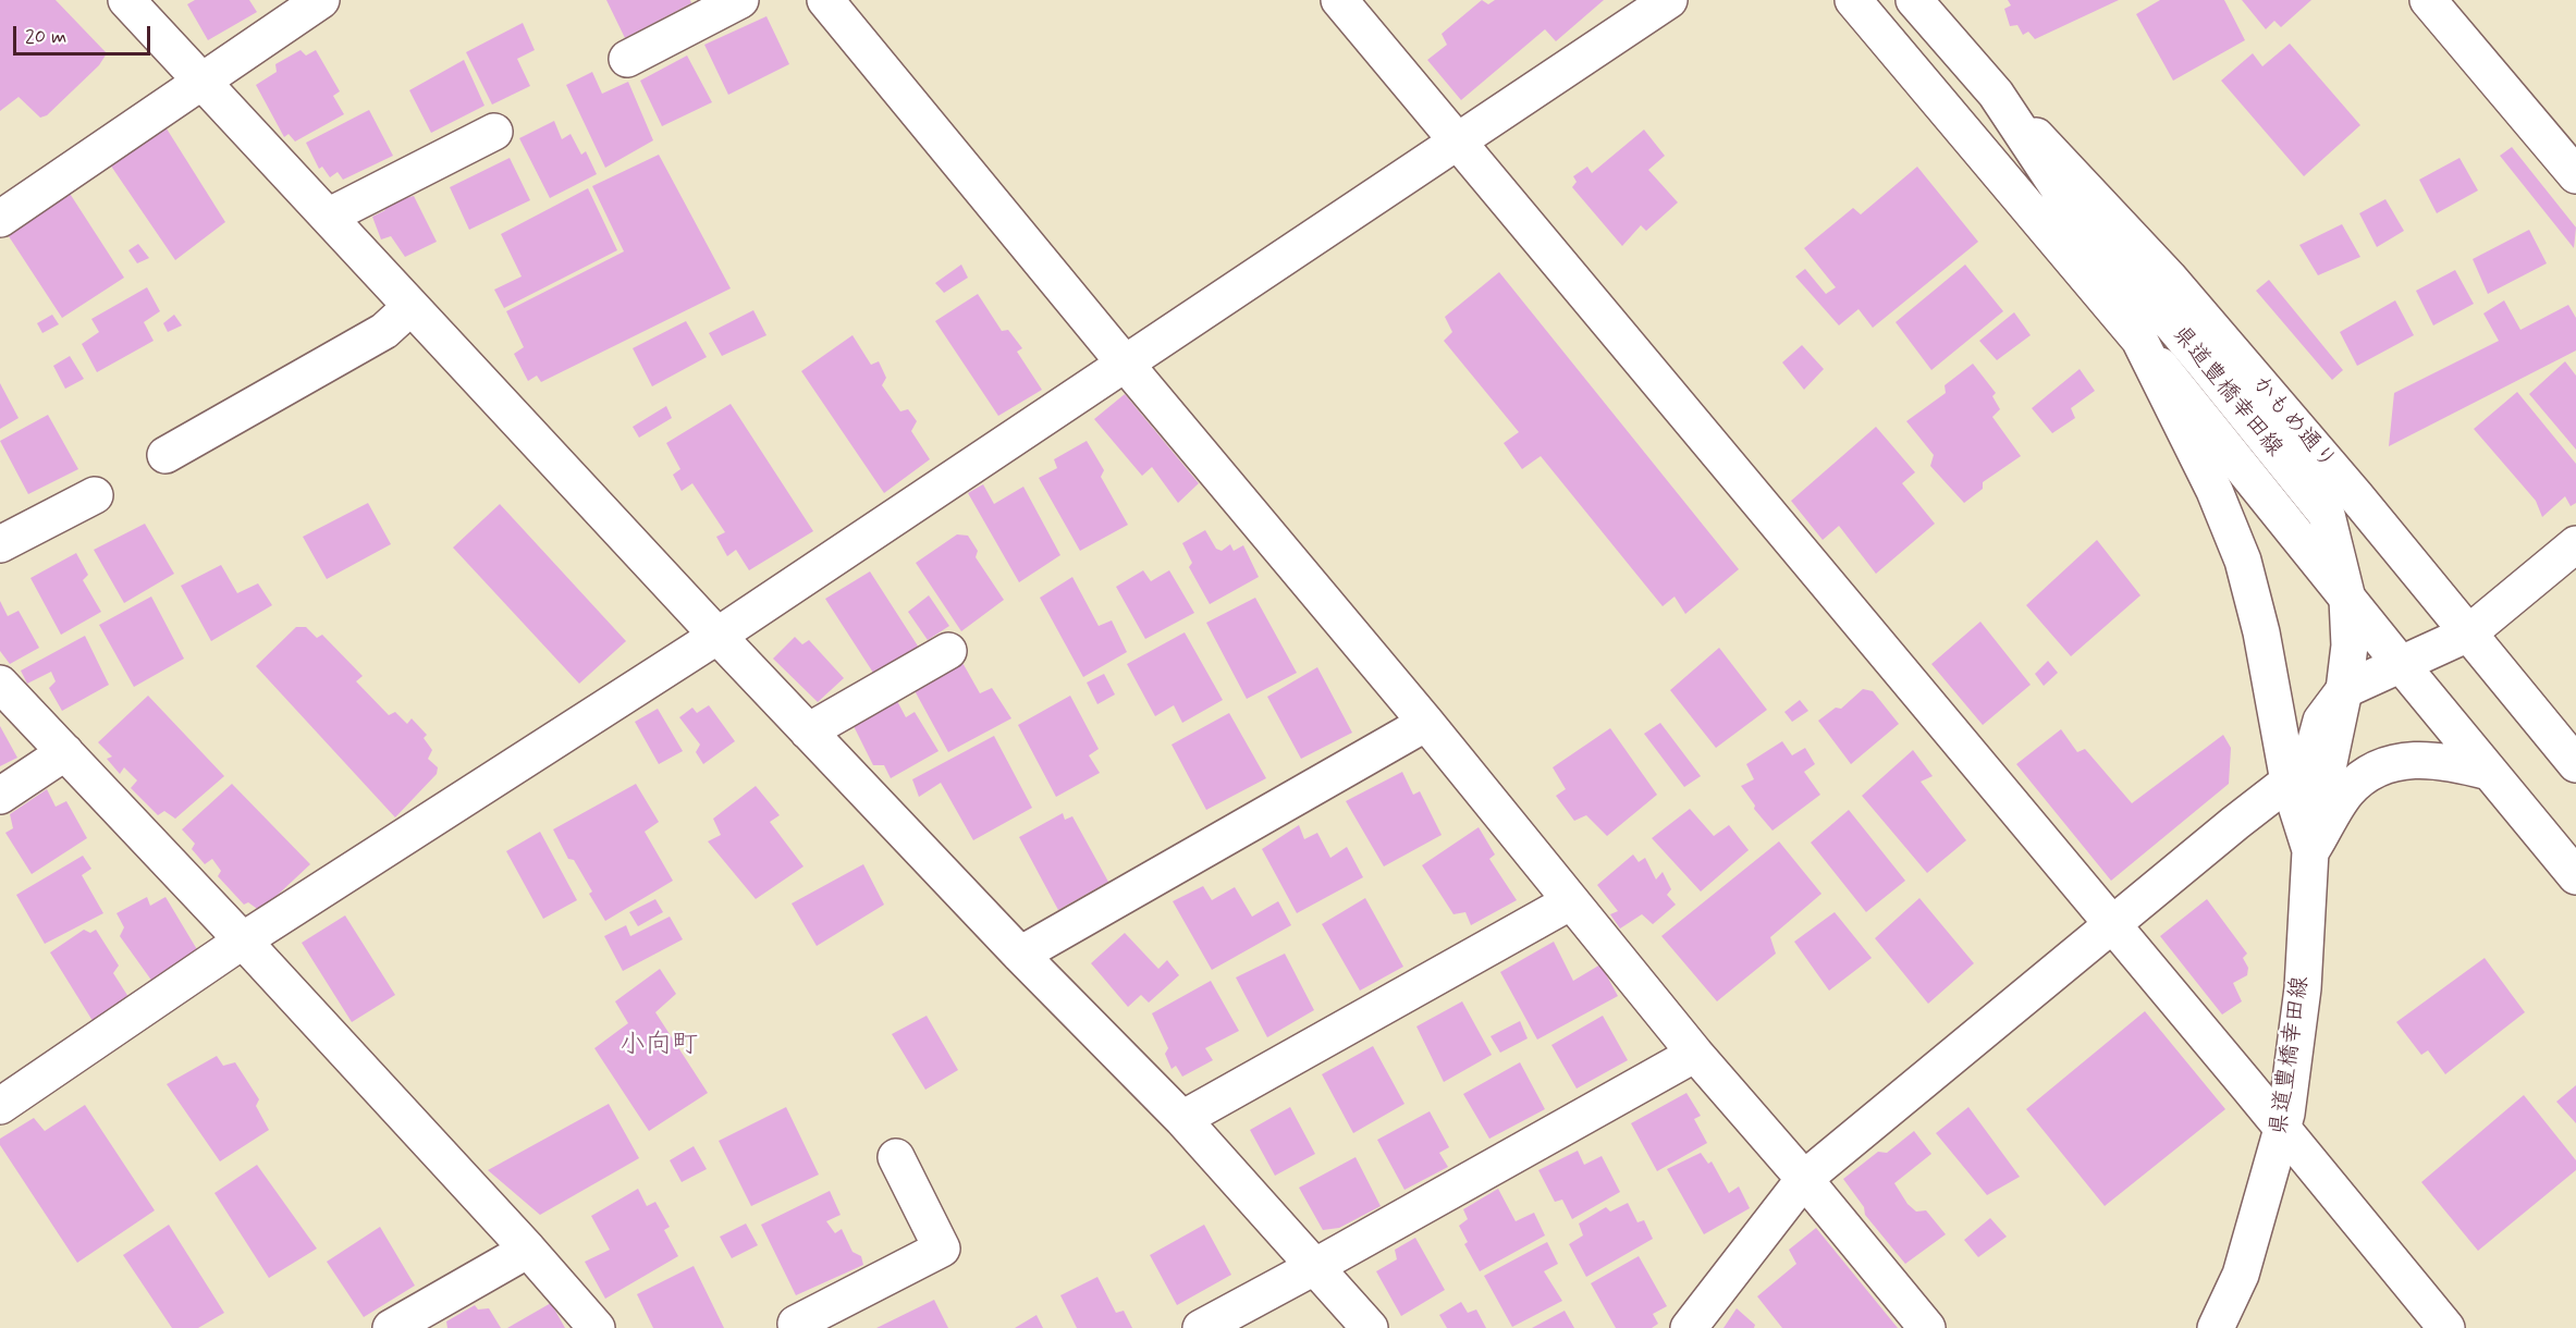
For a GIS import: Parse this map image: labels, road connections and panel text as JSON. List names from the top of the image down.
{
  "streets": {
    "street": ["県道豊橋幸田線", "かもめ通り"]
  },
  "crossings": [
    ["県道豊橋幸田線", "かもめ通り"]
  ],
  "districts": ["小向町"],
  "scale_bar": "20 m"
}
